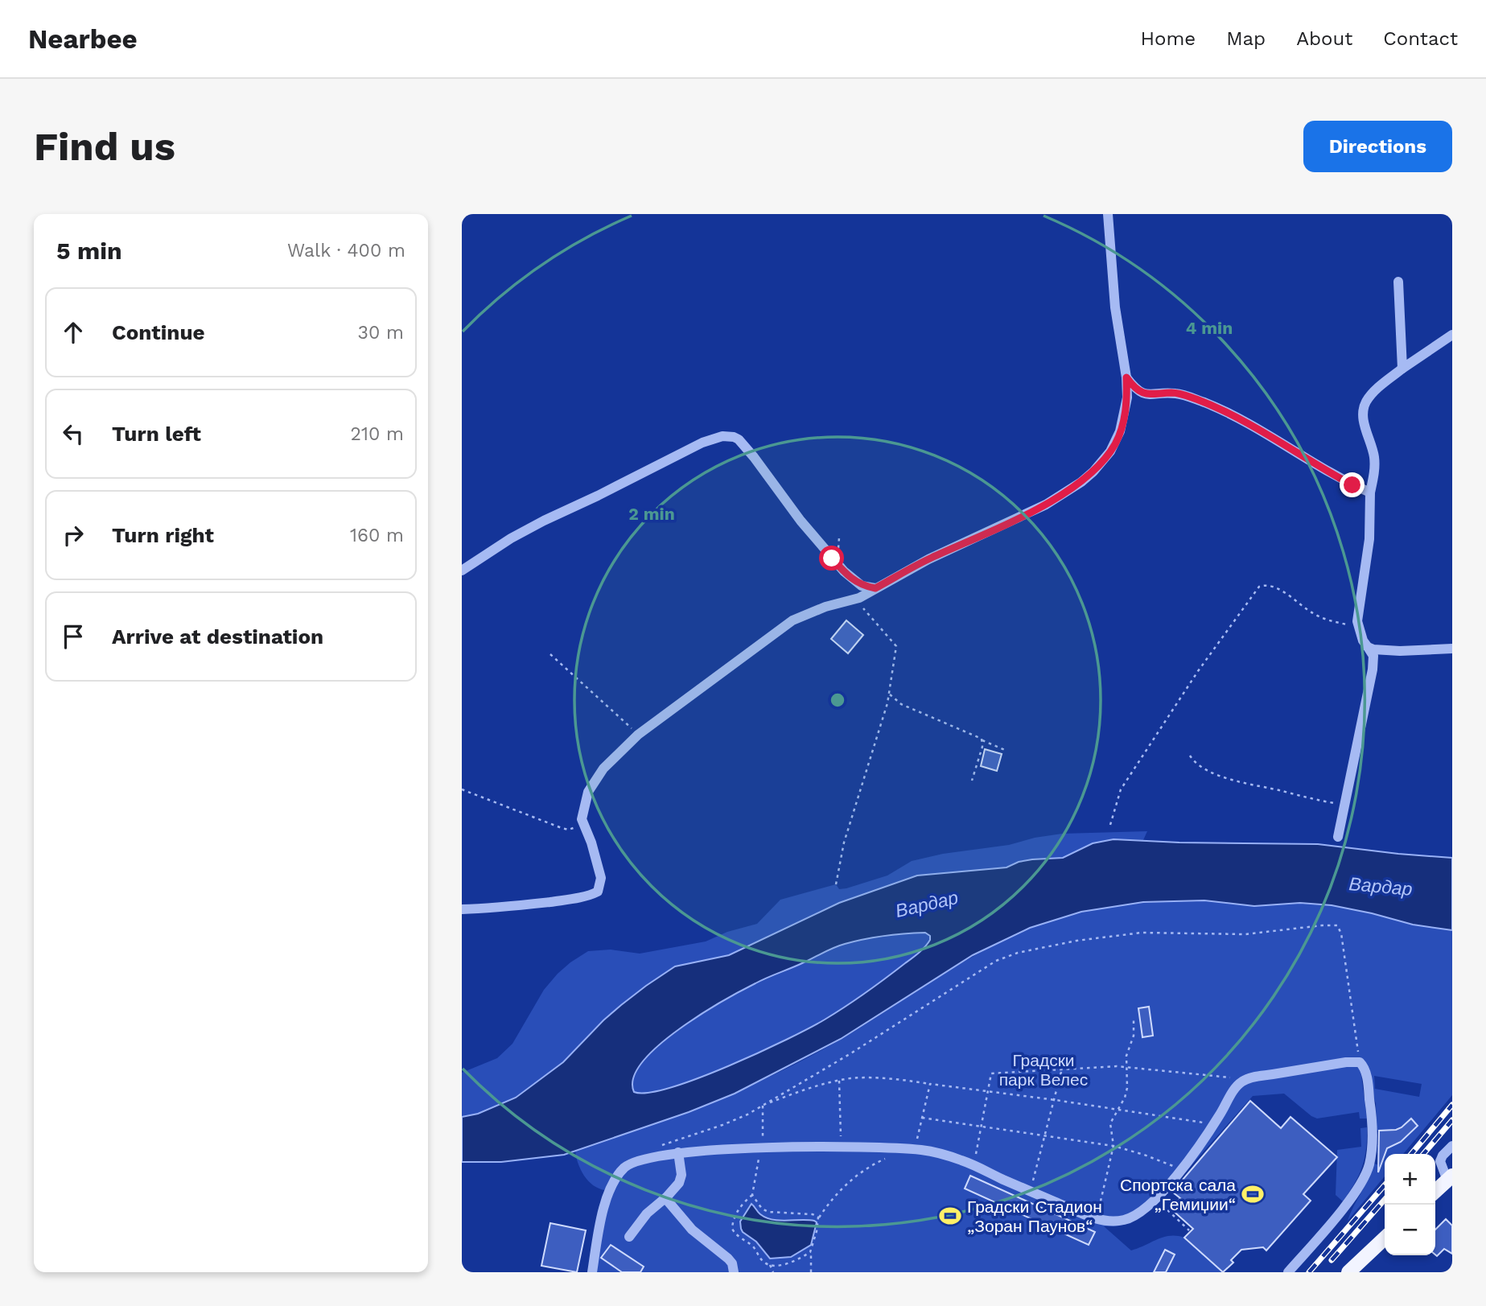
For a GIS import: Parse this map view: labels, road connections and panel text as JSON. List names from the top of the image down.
{
  "water": ["Вардар"],
  "parks": ["Градски парк Велес"],
  "places": {
    "sports": ["Спортска сала „Гемиџии“", "Градски Стадион „Зоран Паунов“"]
  },
  "page": {
    "header": "Nearbee",
    "nav": [
      "Home",
      "Map",
      "About",
      "Contact"
    ],
    "buttons": "Directions",
    "title": "Find us",
    "heading": ["5 min", "Walk · 400 m"],
    "list": [
      ["Continue", "30 m"],
      ["Turn left", "210 m"],
      ["Turn right", "160 m"],
      "Arrive at destination"
    ],
    "map_buttons": ["+", "−"]
  },
  "rings": ["4 min", "2 min"]
}
